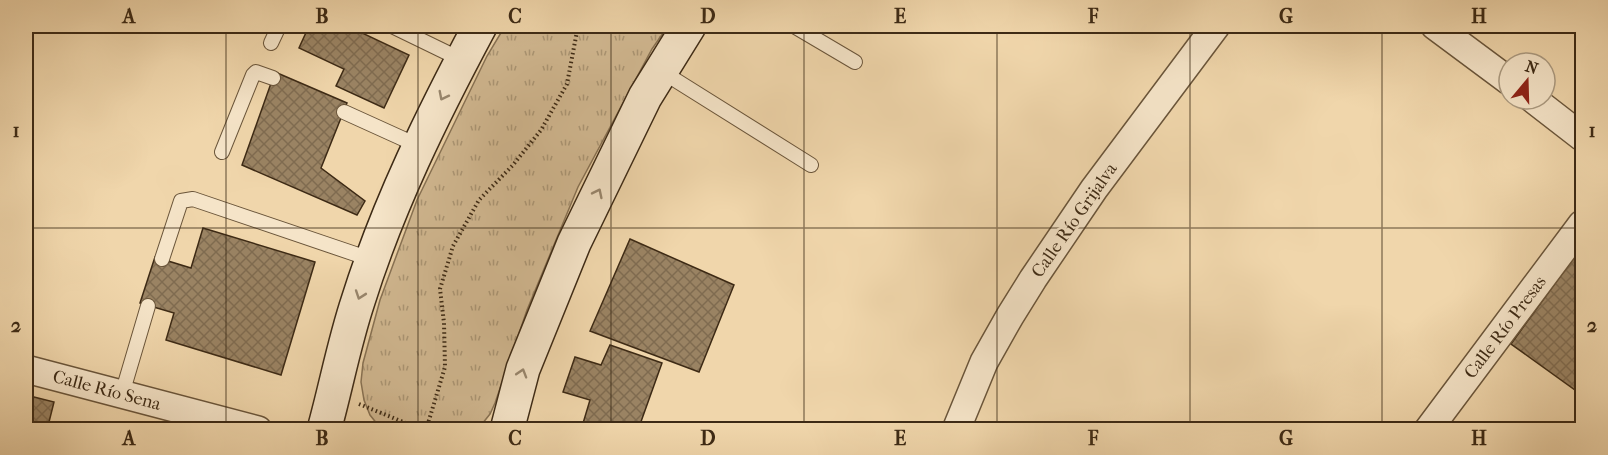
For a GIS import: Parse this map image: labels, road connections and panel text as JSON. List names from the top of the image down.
{
  "streets": {
    "street": ["Calle Río Grijalva", "Calle Río Presas", "Calle Río Sena"]
  },
  "north": "top",
  "grid": {
    "columns": [
      "A",
      "B",
      "C",
      "D",
      "E",
      "F",
      "G",
      "H"
    ],
    "rows": ["1", "2"]
  }
}
